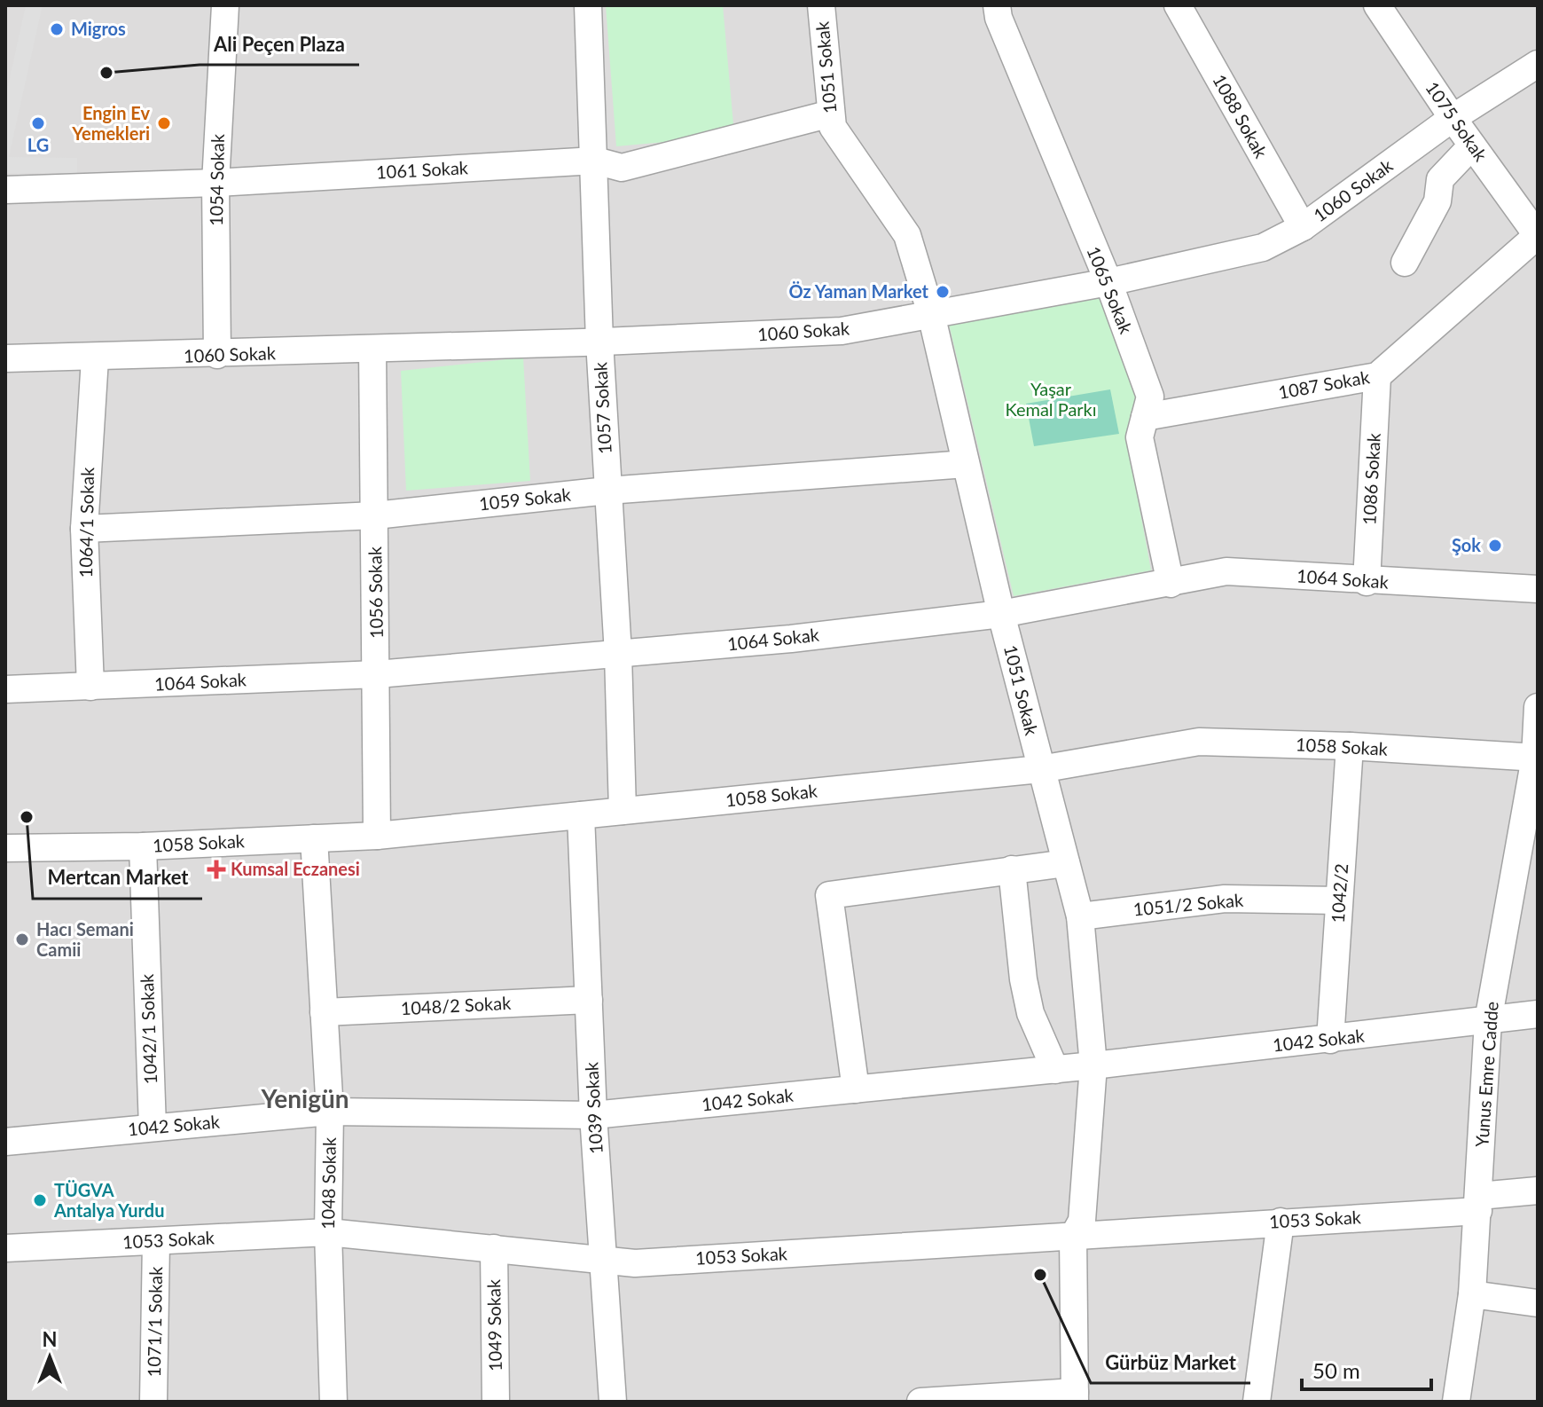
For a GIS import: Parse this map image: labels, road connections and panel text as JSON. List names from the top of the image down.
{
  "streets": {
    "street": [
      "1051 Sokak",
      "1088 Sokak",
      "1075 Sokak",
      "1061 Sokak",
      "1054 Sokak",
      "1060 Sokak",
      "1065 Sokak",
      "1087 Sokak",
      "1057 Sokak",
      "1086 Sokak",
      "1059 Sokak",
      "1064/1 Sokak",
      "1064 Sokak",
      "1056 Sokak",
      "1058 Sokak",
      "1042/2",
      "1051/2 Sokak",
      "1048/2 Sokak",
      "1042/1 Sokak",
      "1042 Sokak",
      "Yunus Emre Cadde",
      "1039 Sokak",
      "1048 Sokak",
      "1053 Sokak",
      "1071/1 Sokak",
      "1049 Sokak"
    ]
  },
  "crossings": [
    ["1051 Sokak", "1061 Sokak"],
    ["1051 Sokak", "1060 Sokak"],
    ["1051 Sokak", "1059 Sokak"],
    ["1051 Sokak", "1064 Sokak"],
    ["1051 Sokak", "1058 Sokak"],
    ["1051 Sokak", "1051/2 Sokak"],
    ["1051 Sokak", "1042 Sokak"],
    ["1051 Sokak", "1053 Sokak"],
    ["1088 Sokak", "1060 Sokak"],
    ["1075 Sokak", "1060 Sokak"],
    ["1075 Sokak", "1087 Sokak"],
    ["1061 Sokak", "1054 Sokak"],
    ["1061 Sokak", "1057 Sokak"],
    ["1054 Sokak", "1060 Sokak"],
    ["1060 Sokak", "1065 Sokak"],
    ["1060 Sokak", "1057 Sokak"],
    ["1060 Sokak", "1064/1 Sokak"],
    ["1060 Sokak", "1056 Sokak"],
    ["1065 Sokak", "1087 Sokak"],
    ["1065 Sokak", "1064 Sokak"],
    ["1087 Sokak", "1086 Sokak"],
    ["1057 Sokak", "1059 Sokak"],
    ["1057 Sokak", "1064 Sokak"],
    ["1057 Sokak", "1058 Sokak"],
    ["1086 Sokak", "1064 Sokak"],
    ["1059 Sokak", "1064/1 Sokak"],
    ["1059 Sokak", "1056 Sokak"],
    ["1064/1 Sokak", "1064 Sokak"],
    ["1064 Sokak", "1056 Sokak"],
    ["1056 Sokak", "1058 Sokak"],
    ["1058 Sokak", "1042/2"],
    ["1058 Sokak", "1042/1 Sokak"],
    ["1058 Sokak", "Yunus Emre Cadde"],
    ["1058 Sokak", "1039 Sokak"],
    ["1058 Sokak", "1048 Sokak"],
    ["1042/2", "1051/2 Sokak"],
    ["1042/2", "1042 Sokak"],
    ["1048/2 Sokak", "1039 Sokak"],
    ["1048/2 Sokak", "1048 Sokak"],
    ["1042/1 Sokak", "1042 Sokak"],
    ["1042 Sokak", "Yunus Emre Cadde"],
    ["1042 Sokak", "1039 Sokak"],
    ["1042 Sokak", "1048 Sokak"],
    ["Yunus Emre Cadde", "1053 Sokak"],
    ["1039 Sokak", "1053 Sokak"],
    ["1048 Sokak", "1053 Sokak"],
    ["1053 Sokak", "1071/1 Sokak"],
    ["1053 Sokak", "1049 Sokak"]
  ],
  "districts": ["Yenigün"],
  "parks": ["Yaşar Kemal Parkı"],
  "places": {
    "other": [
      "Migros",
      "Ali Peçen Plaza",
      "LG",
      "Engin Ev Yemekleri",
      "Öz Yaman Market",
      "Şok",
      "Mertcan Market",
      "Hacı Semani Camii",
      "TÜGVA Antalya Yurdu",
      "Gürbüz Market"
    ],
    "health": ["Kumsal Eczanesi"]
  },
  "scale_bar": "50 m",
  "north": "top"
}
